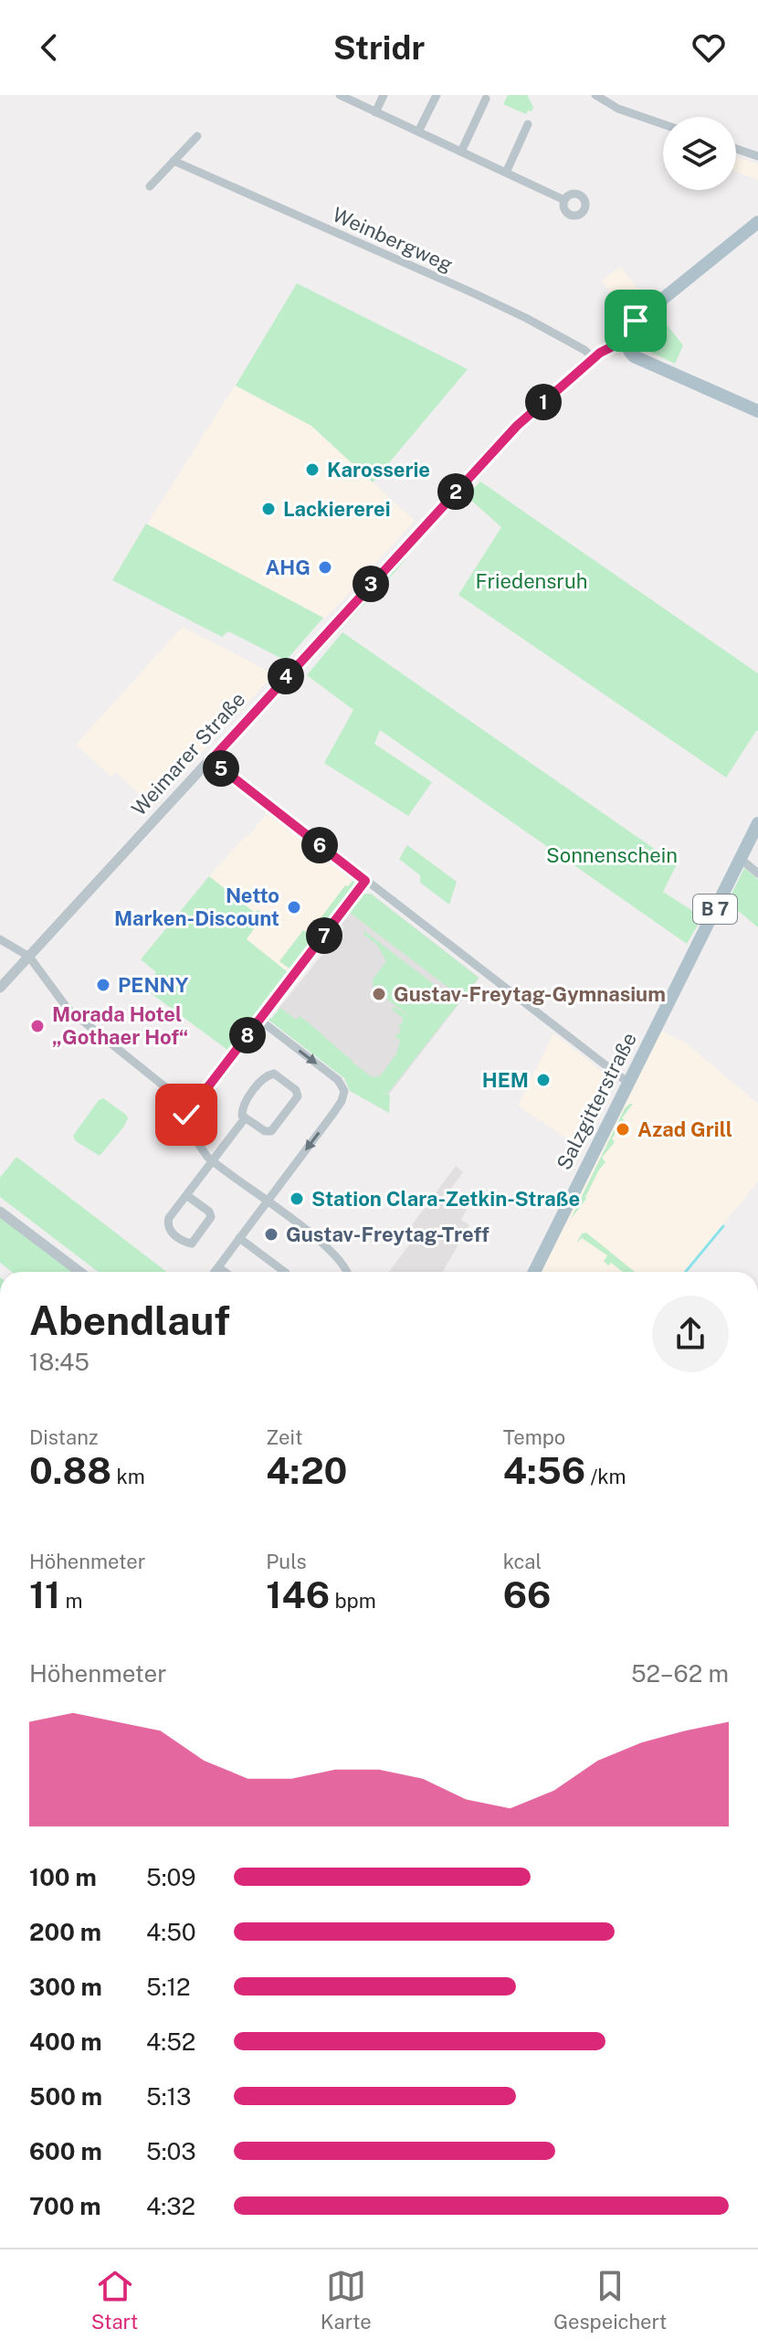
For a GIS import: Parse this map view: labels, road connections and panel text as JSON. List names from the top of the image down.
{
  "streets": {
    "main road": ["Weimarer Straße", "B 7", "Salzgitterstraße"],
    "street": ["Weinbergweg"]
  },
  "crossings": [
    ["Weinbergweg", "Weimarer Straße"]
  ],
  "parks": ["Friedensruh", "Sonnenschein"],
  "places": [
    "Karosserie",
    "Lackiererei",
    "AHG",
    "Netto Marken-Discount",
    "PENNY",
    "Gustav-Freytag-Gymnasium",
    "Morada Hotel „Gothaer Hof“",
    "HEM",
    "Azad Grill",
    "Station Clara-Zetkin-Straße",
    "Gustav-Freytag-Treff"
  ],
  "page": {
    "header": "Stridr",
    "pins": [
      "1",
      "2",
      "3",
      "4",
      "5",
      "6",
      "7",
      "8"
    ],
    "heading": ["Abendlauf", "18:45"],
    "stats": [
      ["Distanz", "0.88 km"],
      ["Zeit", "4:20"],
      ["Tempo", "4:56 /km"],
      ["Höhenmeter", "11 m"],
      ["Puls", "146 bpm"],
      ["kcal", "66"]
    ],
    "chart": ["Höhenmeter", "52–62 m"],
    "list": [
      {
        "name": "100 m",
        "note": "5:09"
      },
      {
        "name": "200 m",
        "note": "4:50"
      },
      {
        "name": "300 m",
        "note": "5:12"
      },
      {
        "name": "400 m",
        "note": "4:52"
      },
      {
        "name": "500 m",
        "note": "5:13"
      },
      {
        "name": "600 m",
        "note": "5:03"
      },
      {
        "name": "700 m",
        "note": "4:32"
      }
    ],
    "tabs": ["Start", "Karte", "Gespeichert"]
  }
}
